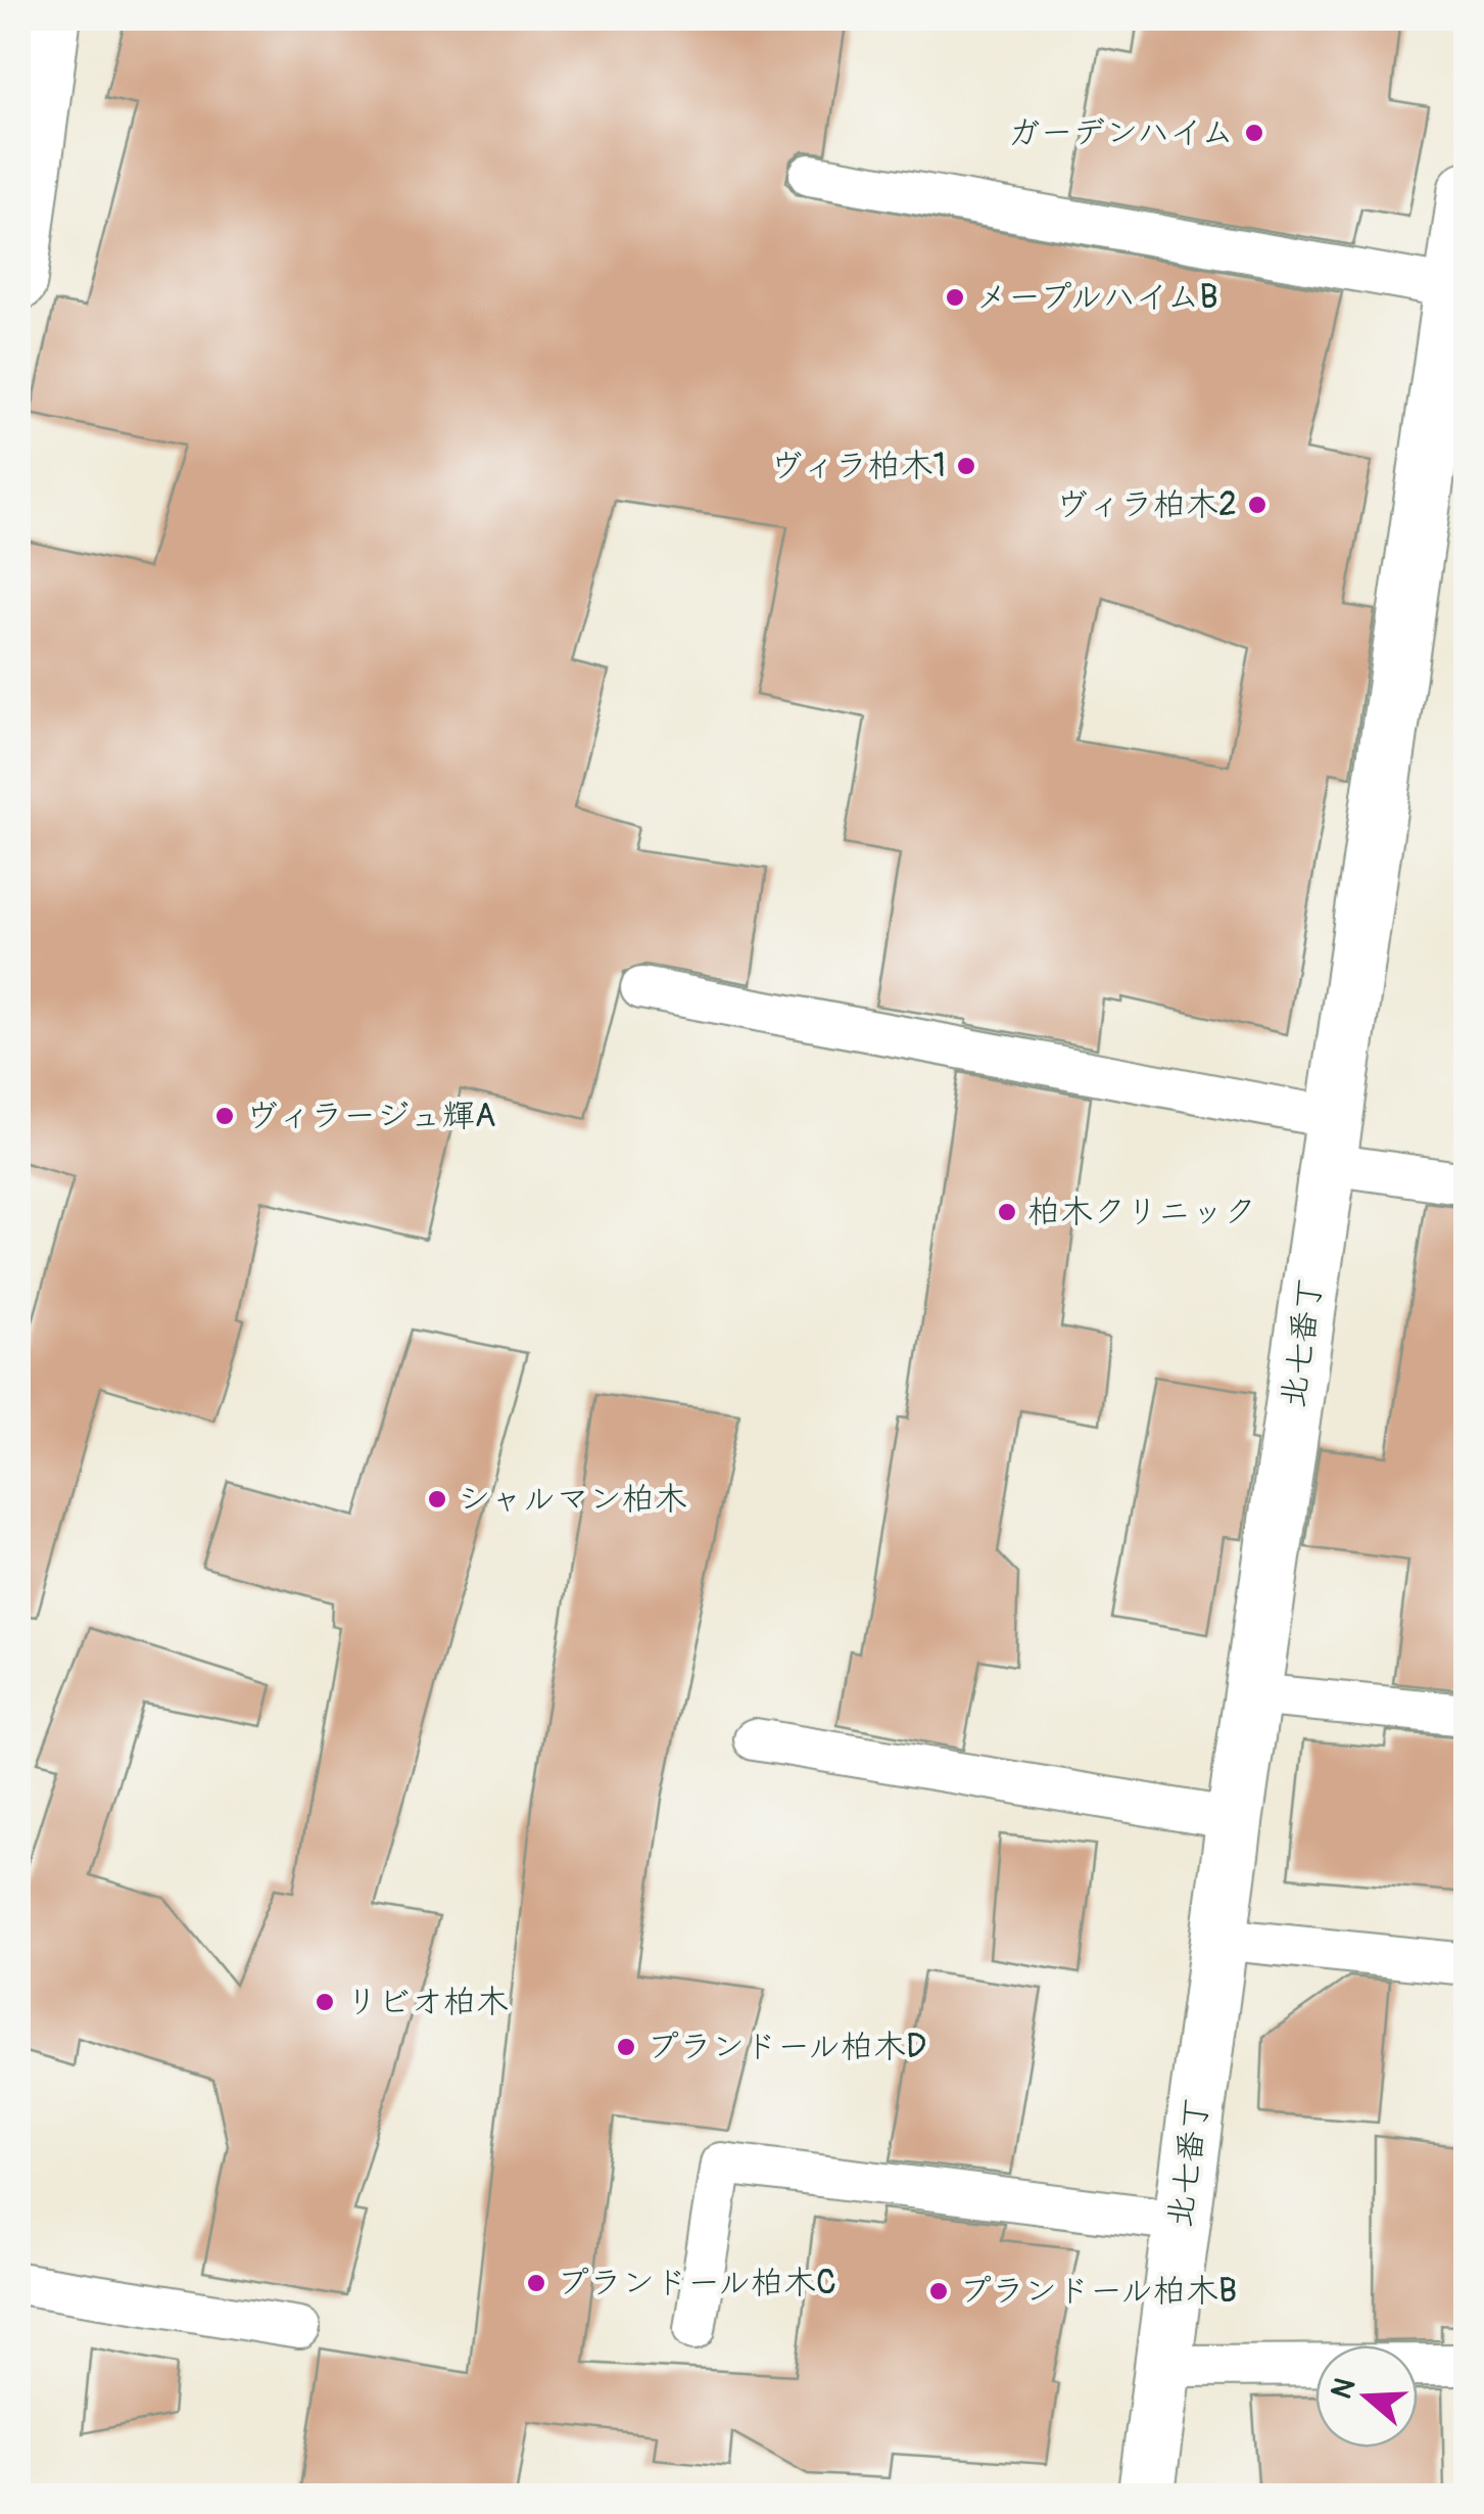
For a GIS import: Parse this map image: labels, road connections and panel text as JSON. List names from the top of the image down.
{
  "streets": {
    "street": ["北七番丁"]
  },
  "places": [
    "ガーデンハイム",
    "メープルハイムB",
    "ヴィラ柏木1",
    "ヴィラ柏木2",
    "ヴィラージュ輝A",
    "柏木クリニック",
    "シャルマン柏木",
    "リビオ柏木",
    "プランドール柏木D",
    "プランドール柏木C",
    "プランドール柏木B"
  ],
  "north": "left"
}
